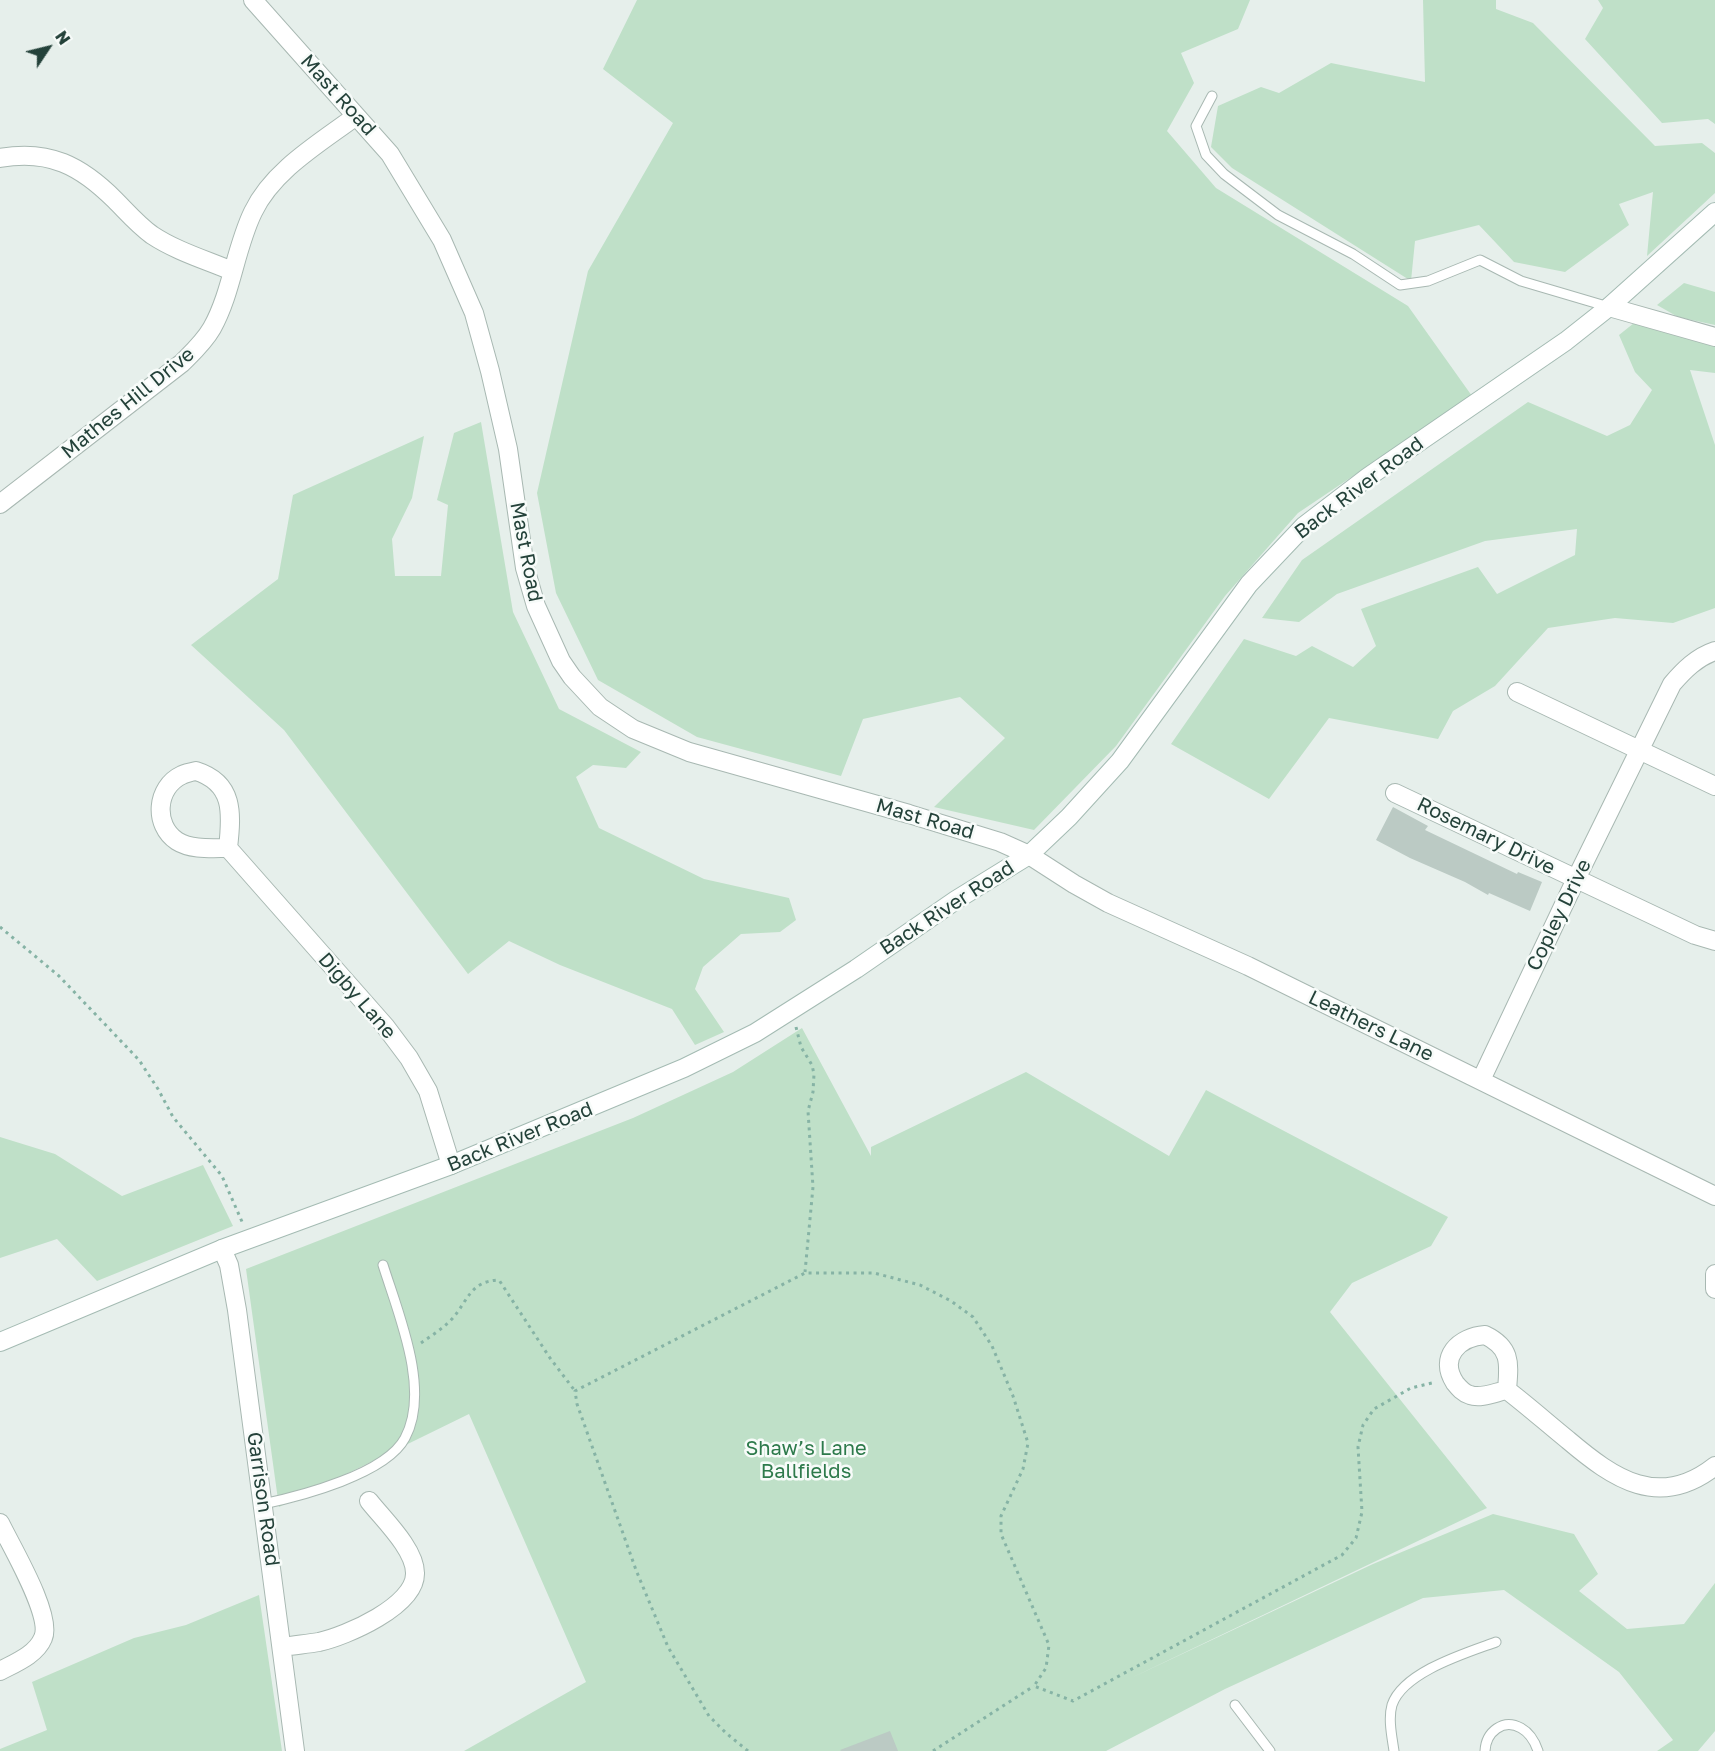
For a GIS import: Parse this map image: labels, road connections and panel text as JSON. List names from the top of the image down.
{
  "streets": {
    "street": [
      "Mast Road",
      "Mathes Hill Drive",
      "Back River Road",
      "Rosemary Drive",
      "Copley Drive",
      "Digby Lane",
      "Leathers Lane",
      "Garrison Road"
    ]
  },
  "crossings": [
    ["Mast Road", "Mathes Hill Drive"],
    ["Mast Road", "Back River Road"],
    ["Mast Road", "Leathers Lane"],
    ["Back River Road", "Digby Lane"],
    ["Back River Road", "Leathers Lane"],
    ["Back River Road", "Garrison Road"],
    ["Rosemary Drive", "Copley Drive"],
    ["Copley Drive", "Leathers Lane"]
  ],
  "parks": ["Shaw’s Lane Ballfields"],
  "north": "top right"
}
